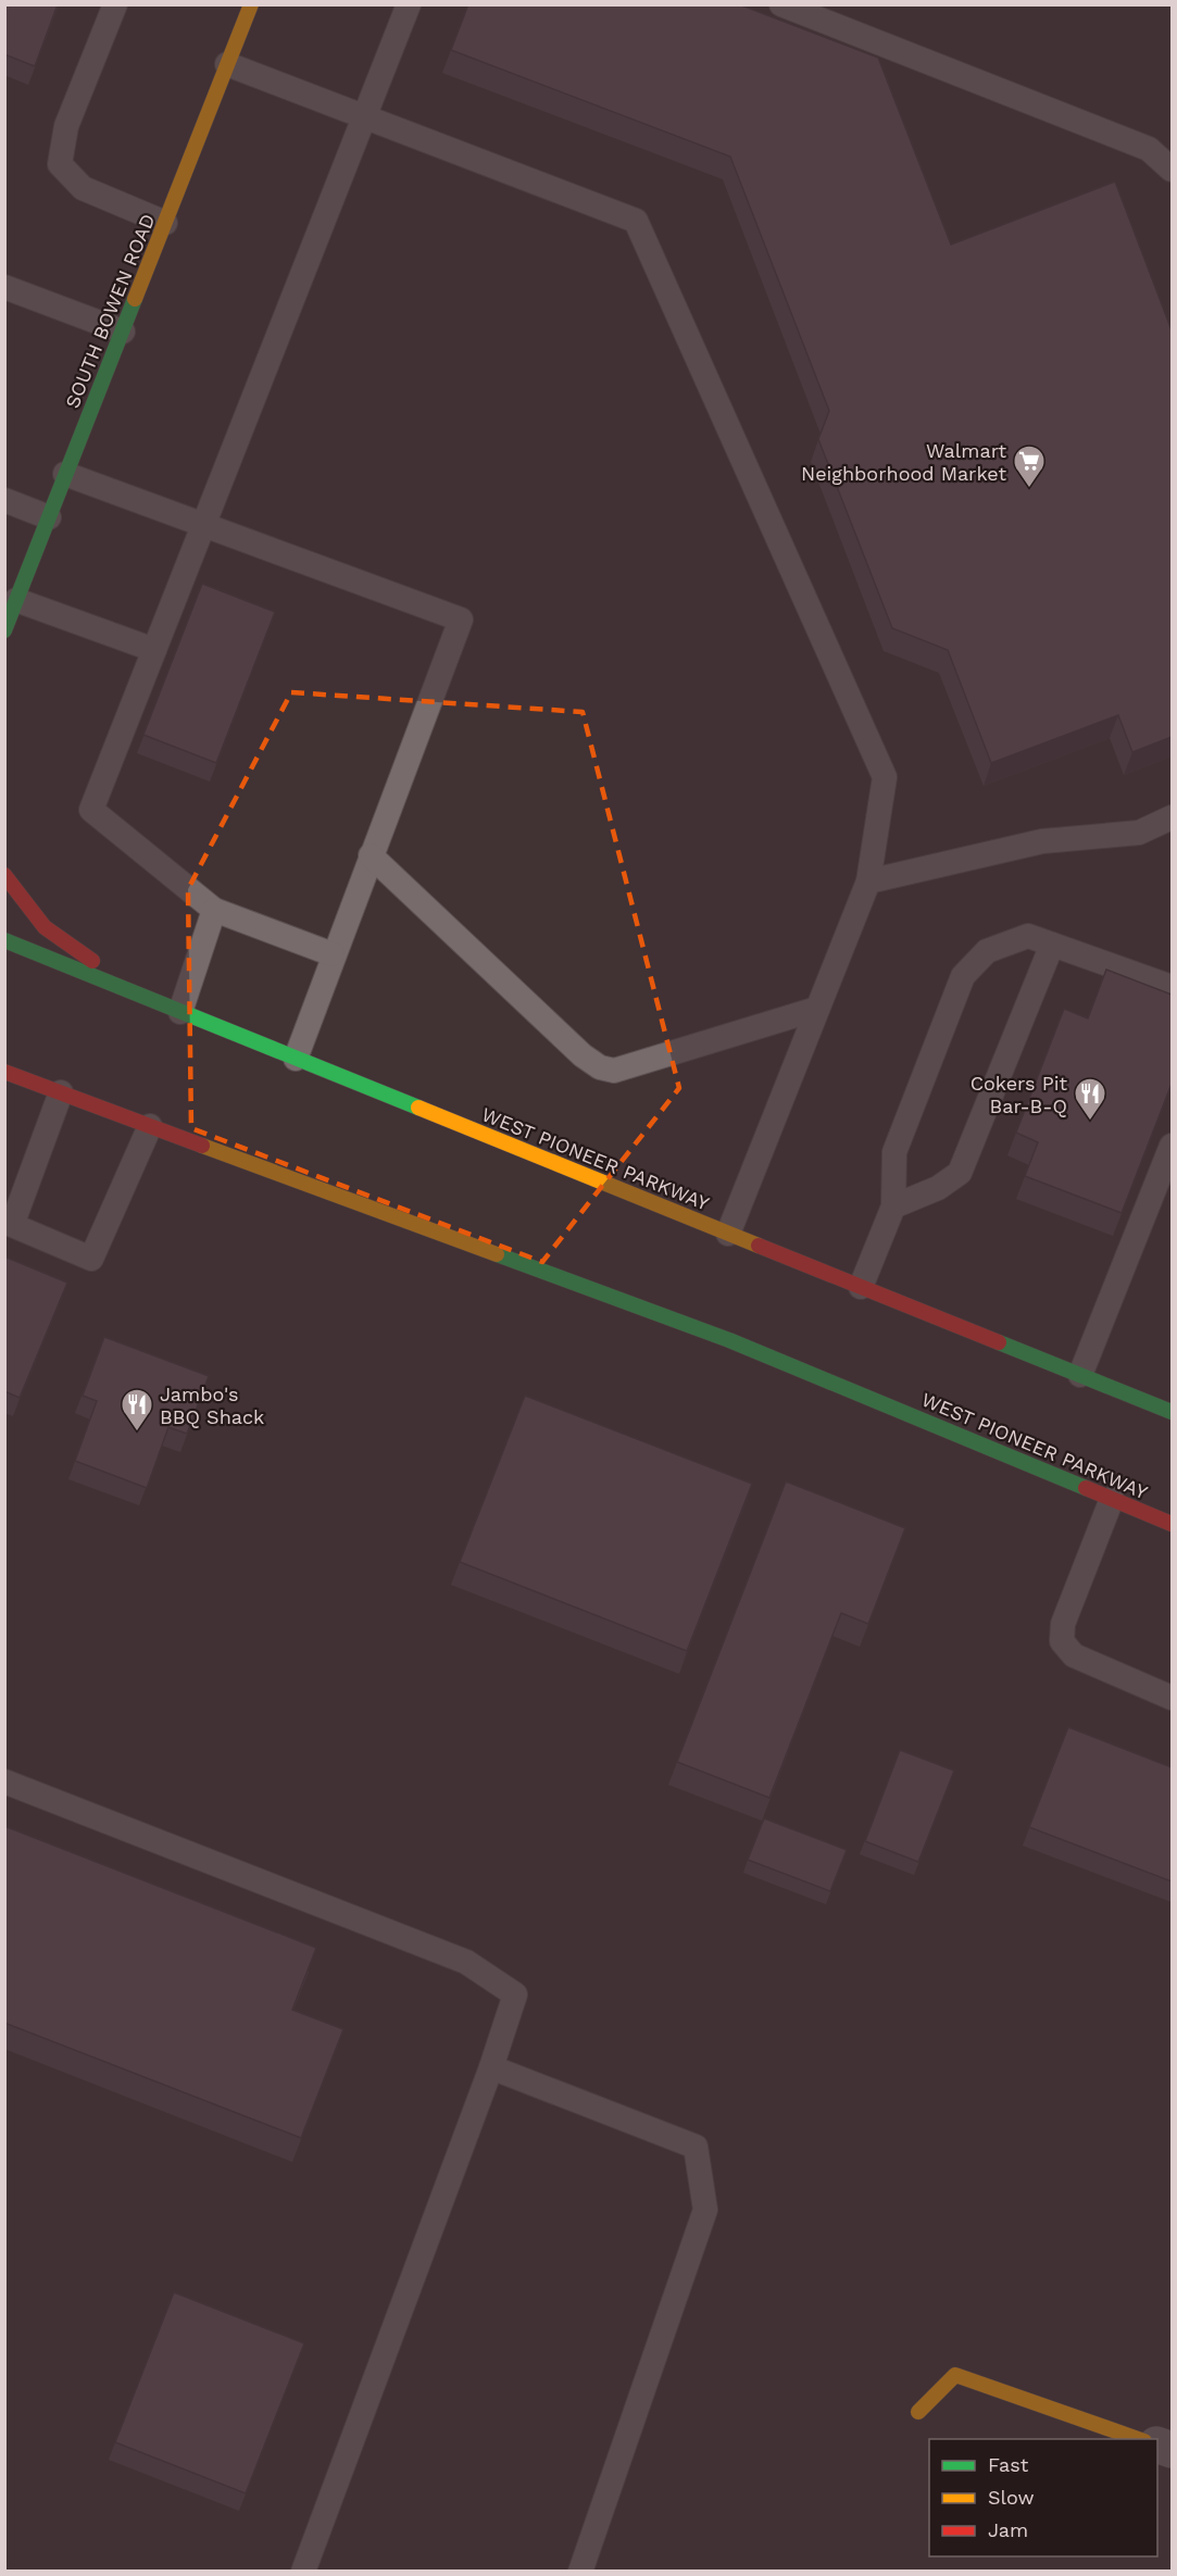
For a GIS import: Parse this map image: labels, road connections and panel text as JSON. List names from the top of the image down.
{
  "streets": {
    "main road": ["SOUTH BOWEN ROAD", "WEST PIONEER PARKWAY"]
  },
  "places": {
    "supermarket": ["Walmart Neighborhood Market"],
    "restaurant": ["Cokers Pit Bar-B-Q", "Jambo's BBQ Shack"]
  },
  "legend": ["Fast", "Slow", "Jam"]
}
